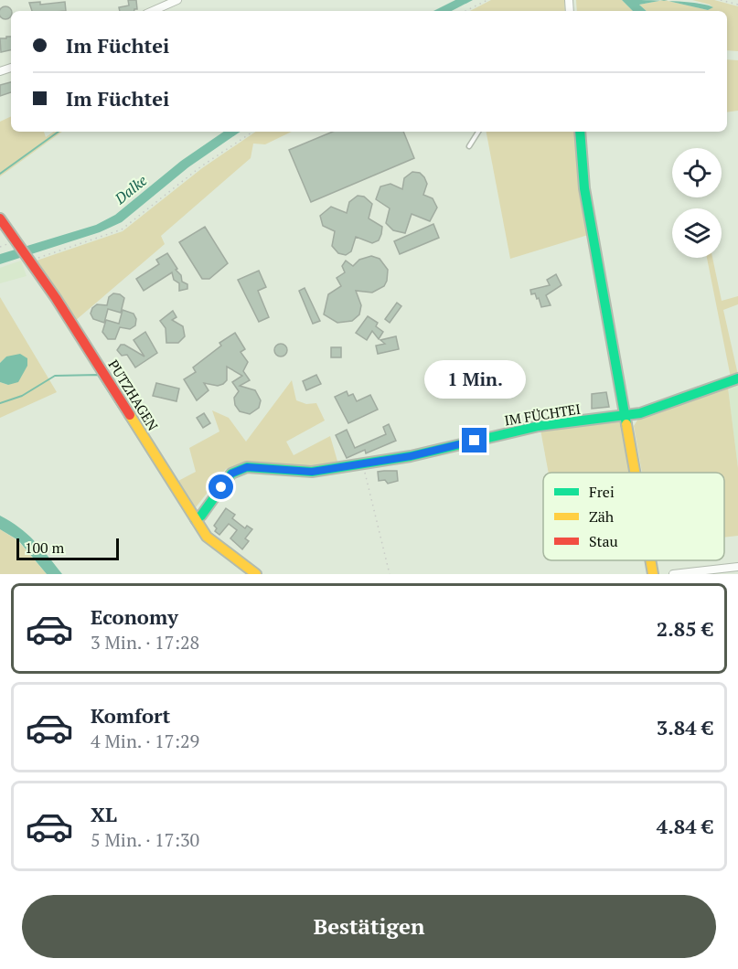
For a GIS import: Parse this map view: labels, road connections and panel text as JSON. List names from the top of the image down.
{
  "streets": {
    "street": ["PUTZHAGEN", "IM FÜCHTEI"]
  },
  "crossings": [
    ["PUTZHAGEN", "IM FÜCHTEI"]
  ],
  "water": ["Dalke"],
  "legend": ["Frei", "Zäh", "Stau"],
  "scale_bar": "100 m",
  "page": {
    "banner": ["Im Füchtei", "Im Füchtei"],
    "bubble": "1 Min.",
    "scale": "100 m",
    "list": [
      {
        "name": "Economy",
        "note": "3 Min. · 17:28",
        "value": "2.85 €"
      },
      {
        "name": "Komfort",
        "note": "4 Min. · 17:29",
        "value": "3.84 €"
      },
      {
        "name": "XL",
        "note": "5 Min. · 17:30",
        "value": "4.84 €"
      }
    ],
    "buttons": "Bestätigen"
  }
}
